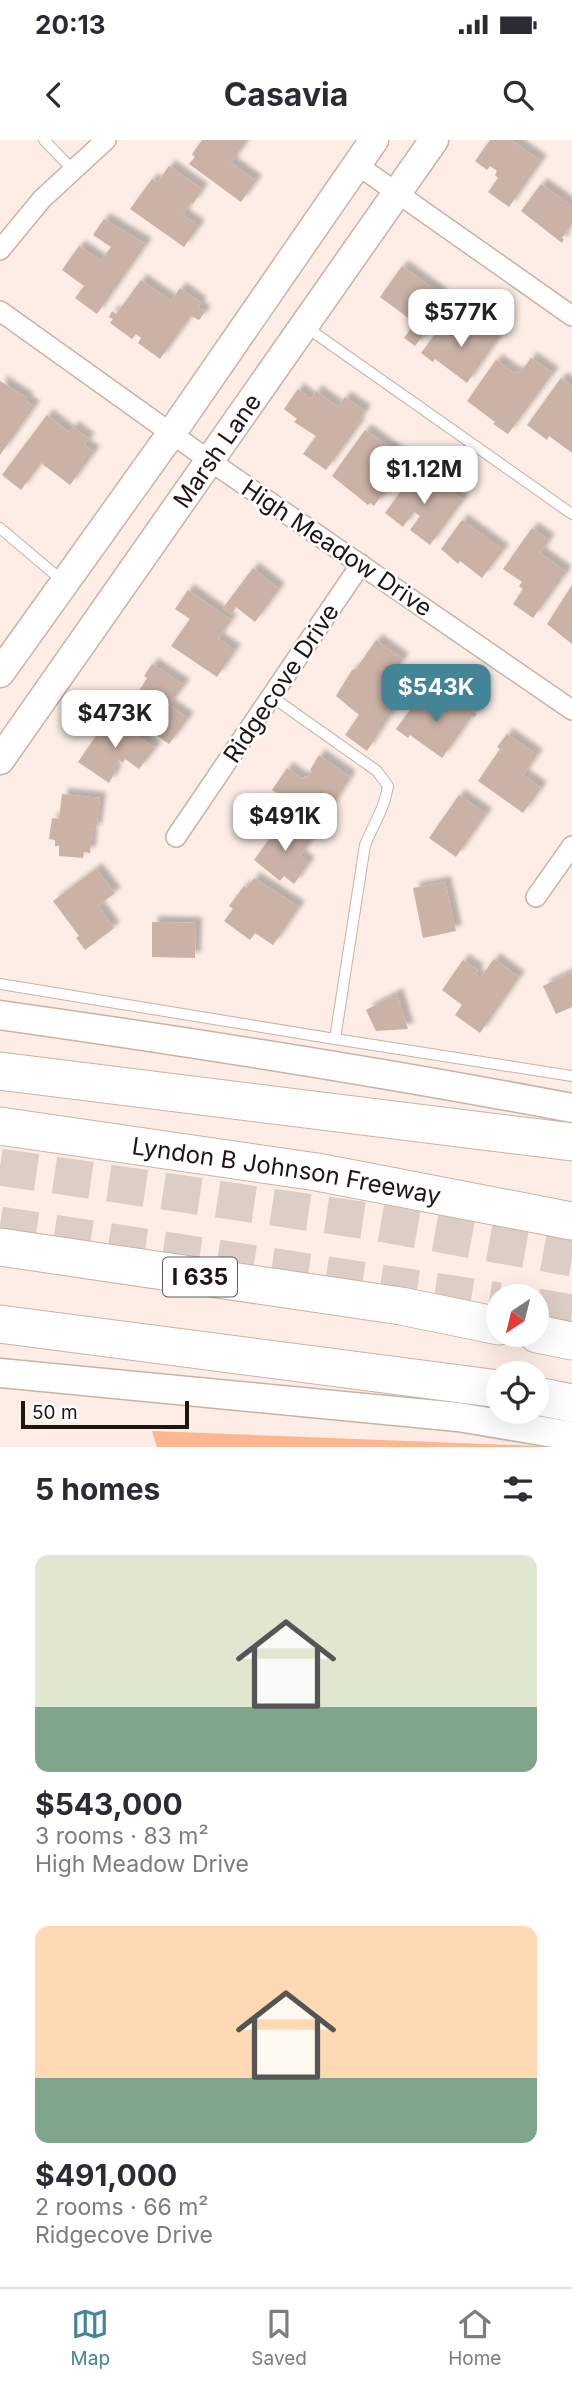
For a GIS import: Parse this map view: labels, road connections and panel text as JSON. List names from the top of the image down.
{
  "streets": {
    "highway": ["Lyndon B Johnson Freeway", "I 635"],
    "main road": ["Marsh Lane"],
    "street": ["High Meadow Drive", "Ridgecove Drive"]
  },
  "crossings": [
    ["Marsh Lane", "High Meadow Drive"],
    ["High Meadow Drive", "Ridgecove Drive"]
  ],
  "scale_bar": "50 m",
  "north": "bottom left",
  "page": {
    "status": "20:13",
    "header": "Casavia",
    "price": [
      "$577K",
      "$1.12M",
      "$543K",
      "$473K",
      "$491K"
    ],
    "scale": "50 m",
    "heading": "5 homes",
    "list": [
      {
        "name": "$543,000",
        "note": "3 rooms · 83 m² · High Meadow Drive"
      },
      {
        "name": "$491,000",
        "note": "2 rooms · 66 m² · Ridgecove Drive"
      }
    ],
    "tabs": ["Map", "Saved", "Home"]
  }
}
